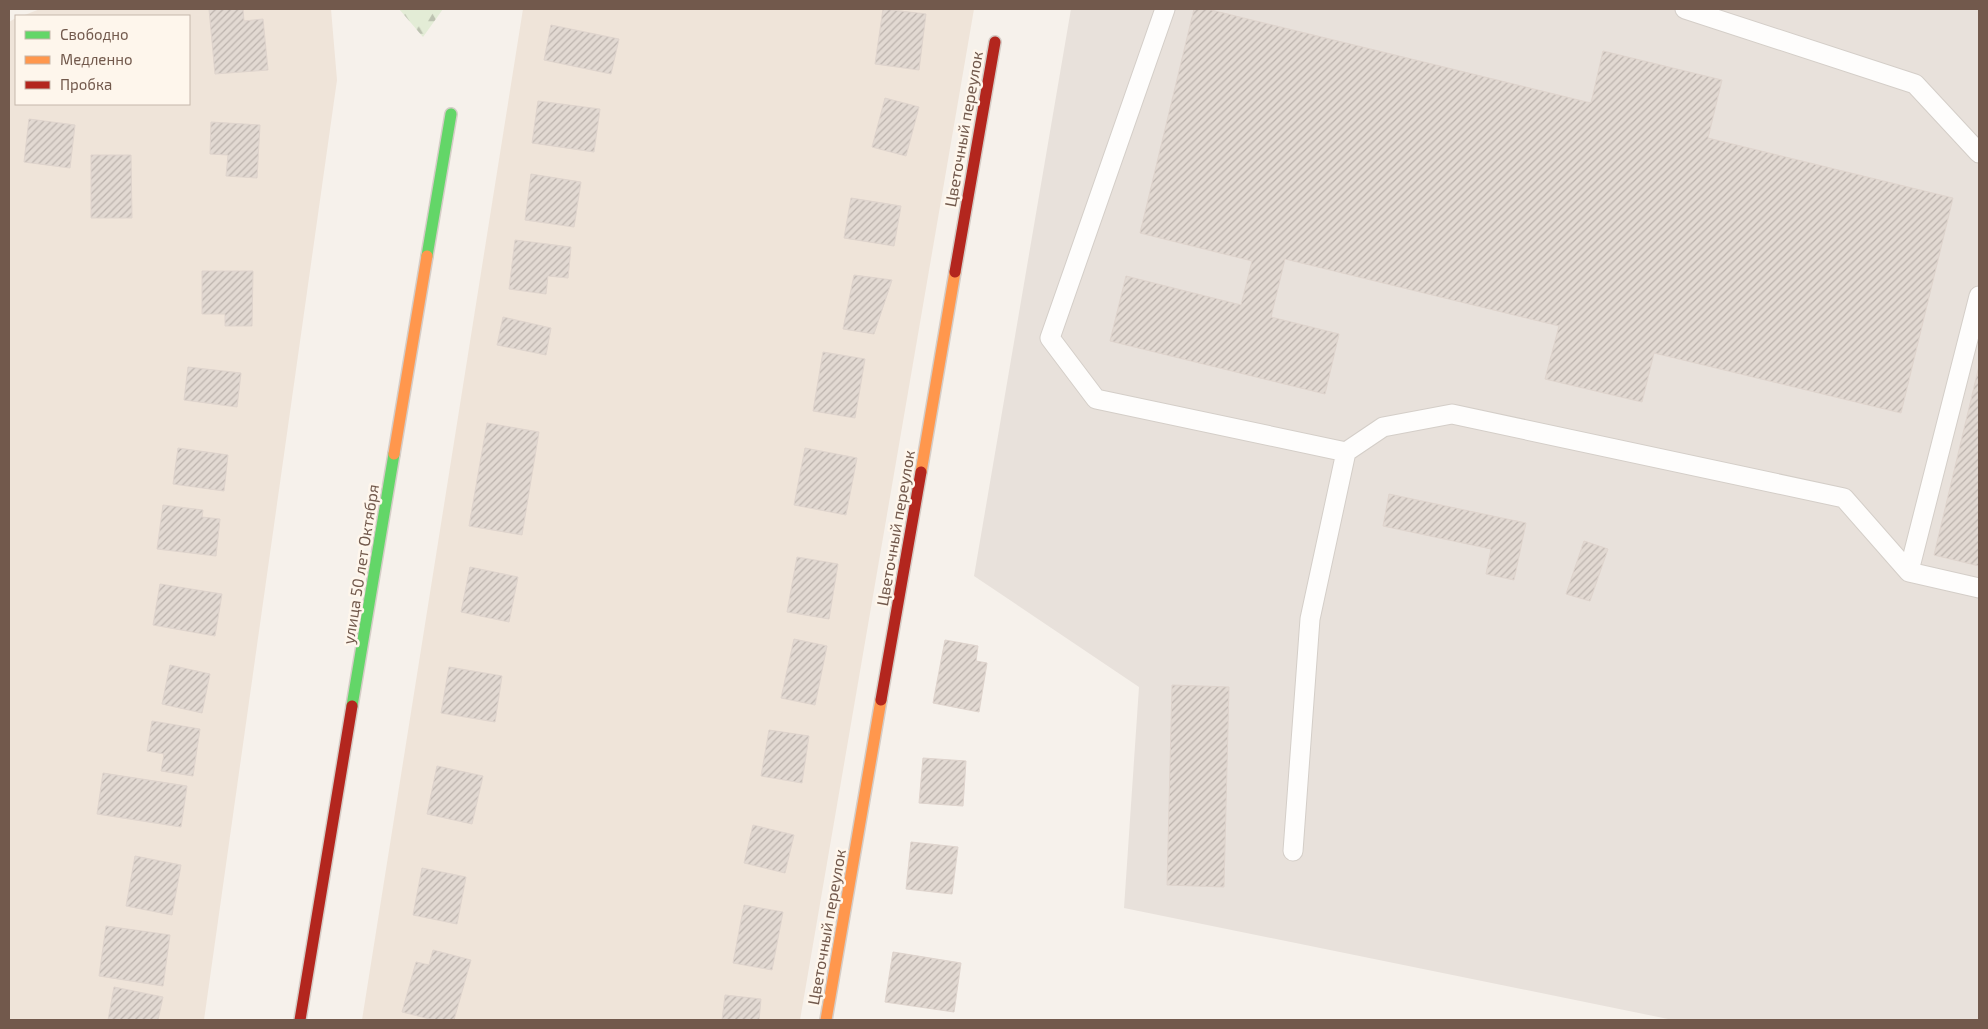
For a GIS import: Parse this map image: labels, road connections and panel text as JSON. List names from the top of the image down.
{
  "streets": {
    "street": ["Цветочный переулок", "улица 50 лет Октября"]
  },
  "legend": ["Свободно", "Медленно", "Пробка"]
}
